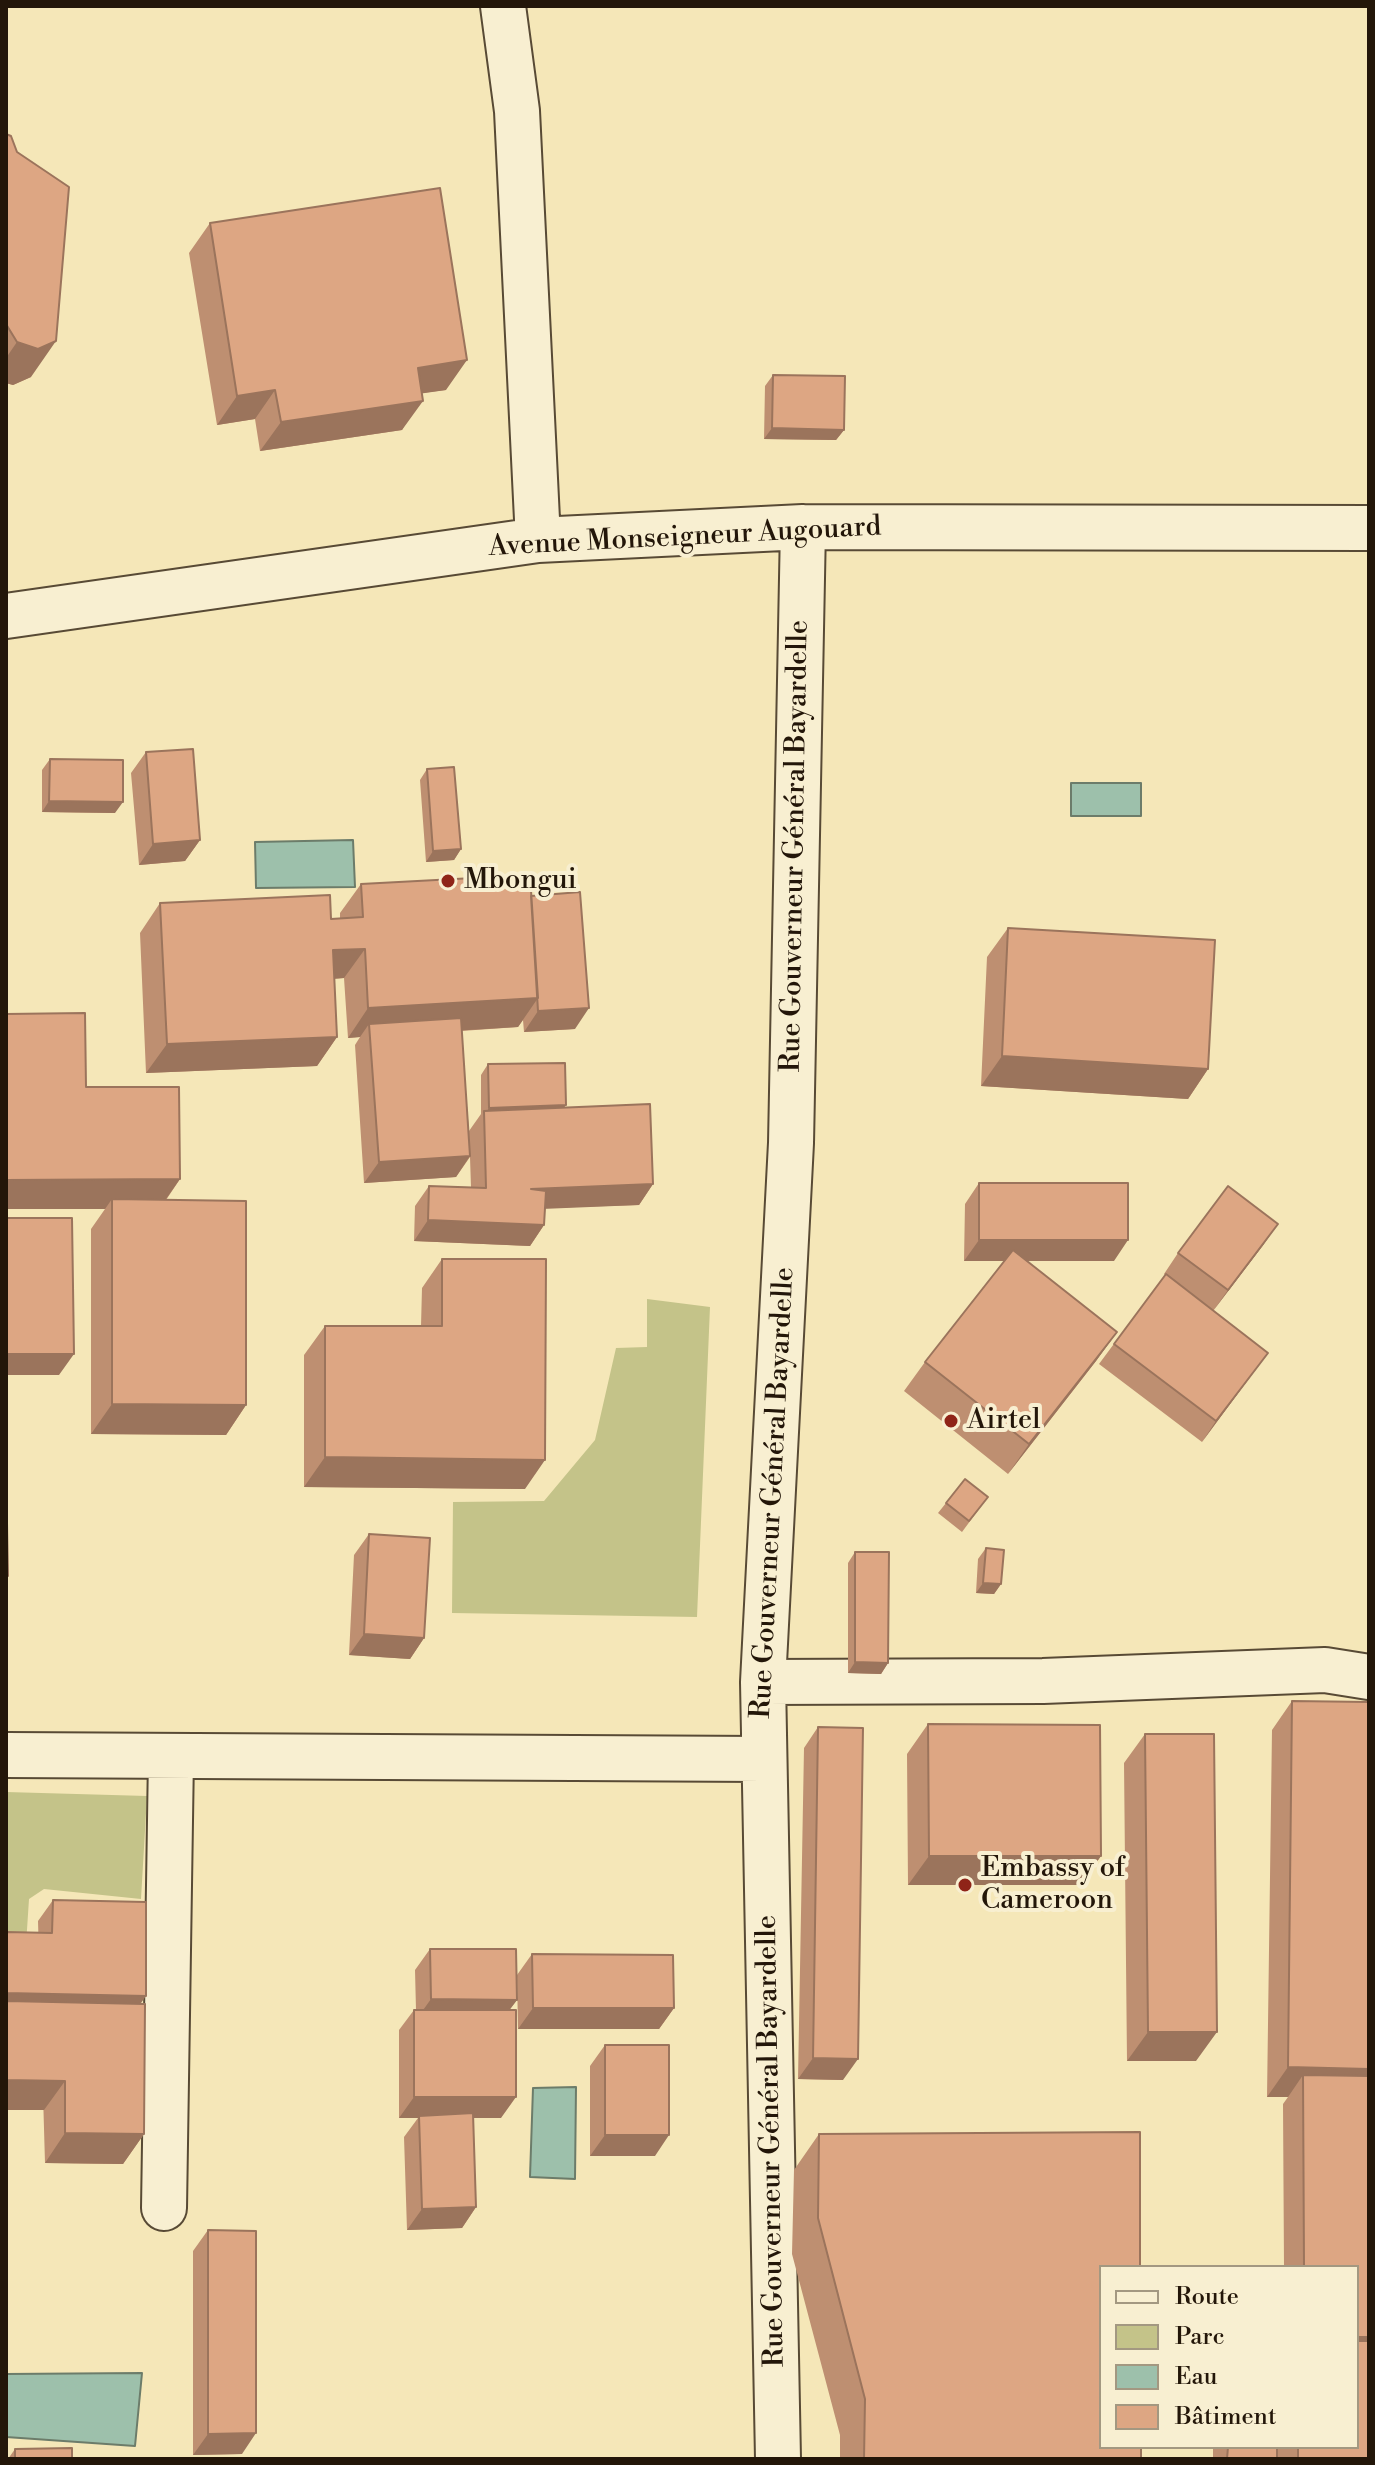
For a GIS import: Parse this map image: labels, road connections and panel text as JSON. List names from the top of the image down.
{
  "streets": {
    "street": ["Avenue Monseigneur Augouard", "Rue Gouverneur Général Bayardelle"]
  },
  "crossings": [
    ["Avenue Monseigneur Augouard", "Rue Gouverneur Général Bayardelle"]
  ],
  "places": ["Mbongui", "Airtel", "Embassy of Cameroon"],
  "legend": [
    "Route",
    "Parc",
    "Eau",
    "Bâtiment"
  ]
}
